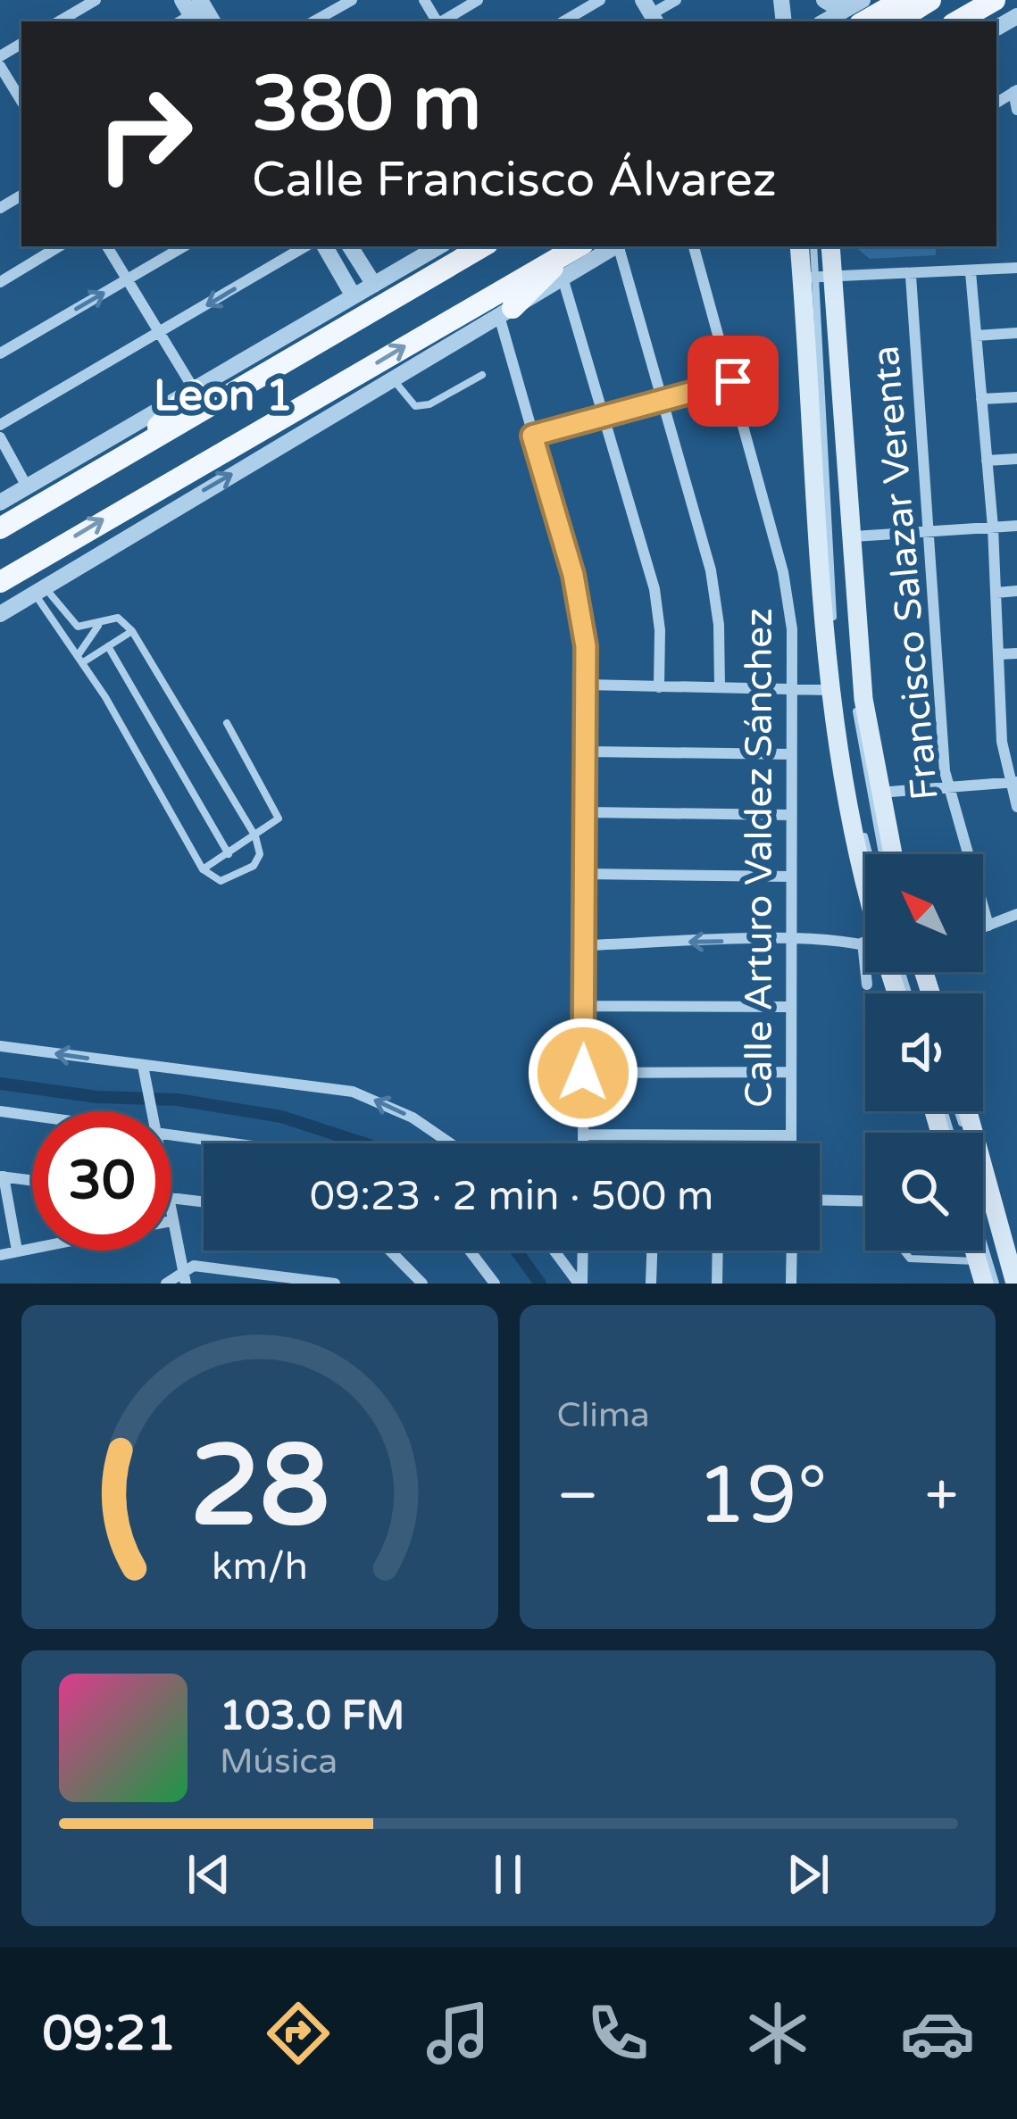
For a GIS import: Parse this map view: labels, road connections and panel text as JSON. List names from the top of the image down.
{
  "streets": {
    "street": ["Francisco Salazar Verenta", "Calle Arturo Valdez Sánchez"]
  },
  "districts": ["Leon 1"],
  "north": "top left",
  "page": {
    "turn": ["380 m", "Calle Francisco Álvarez"],
    "limit": "30",
    "trip": "09:23 · 2 min · 500 m",
    "tile": "Clima",
    "heat": ["−", "19°", "+"],
    "song": ["103.0 FM", "Música"],
    "tabs": "09:21",
    "gauge": ["28", "km/h"]
  }
}
